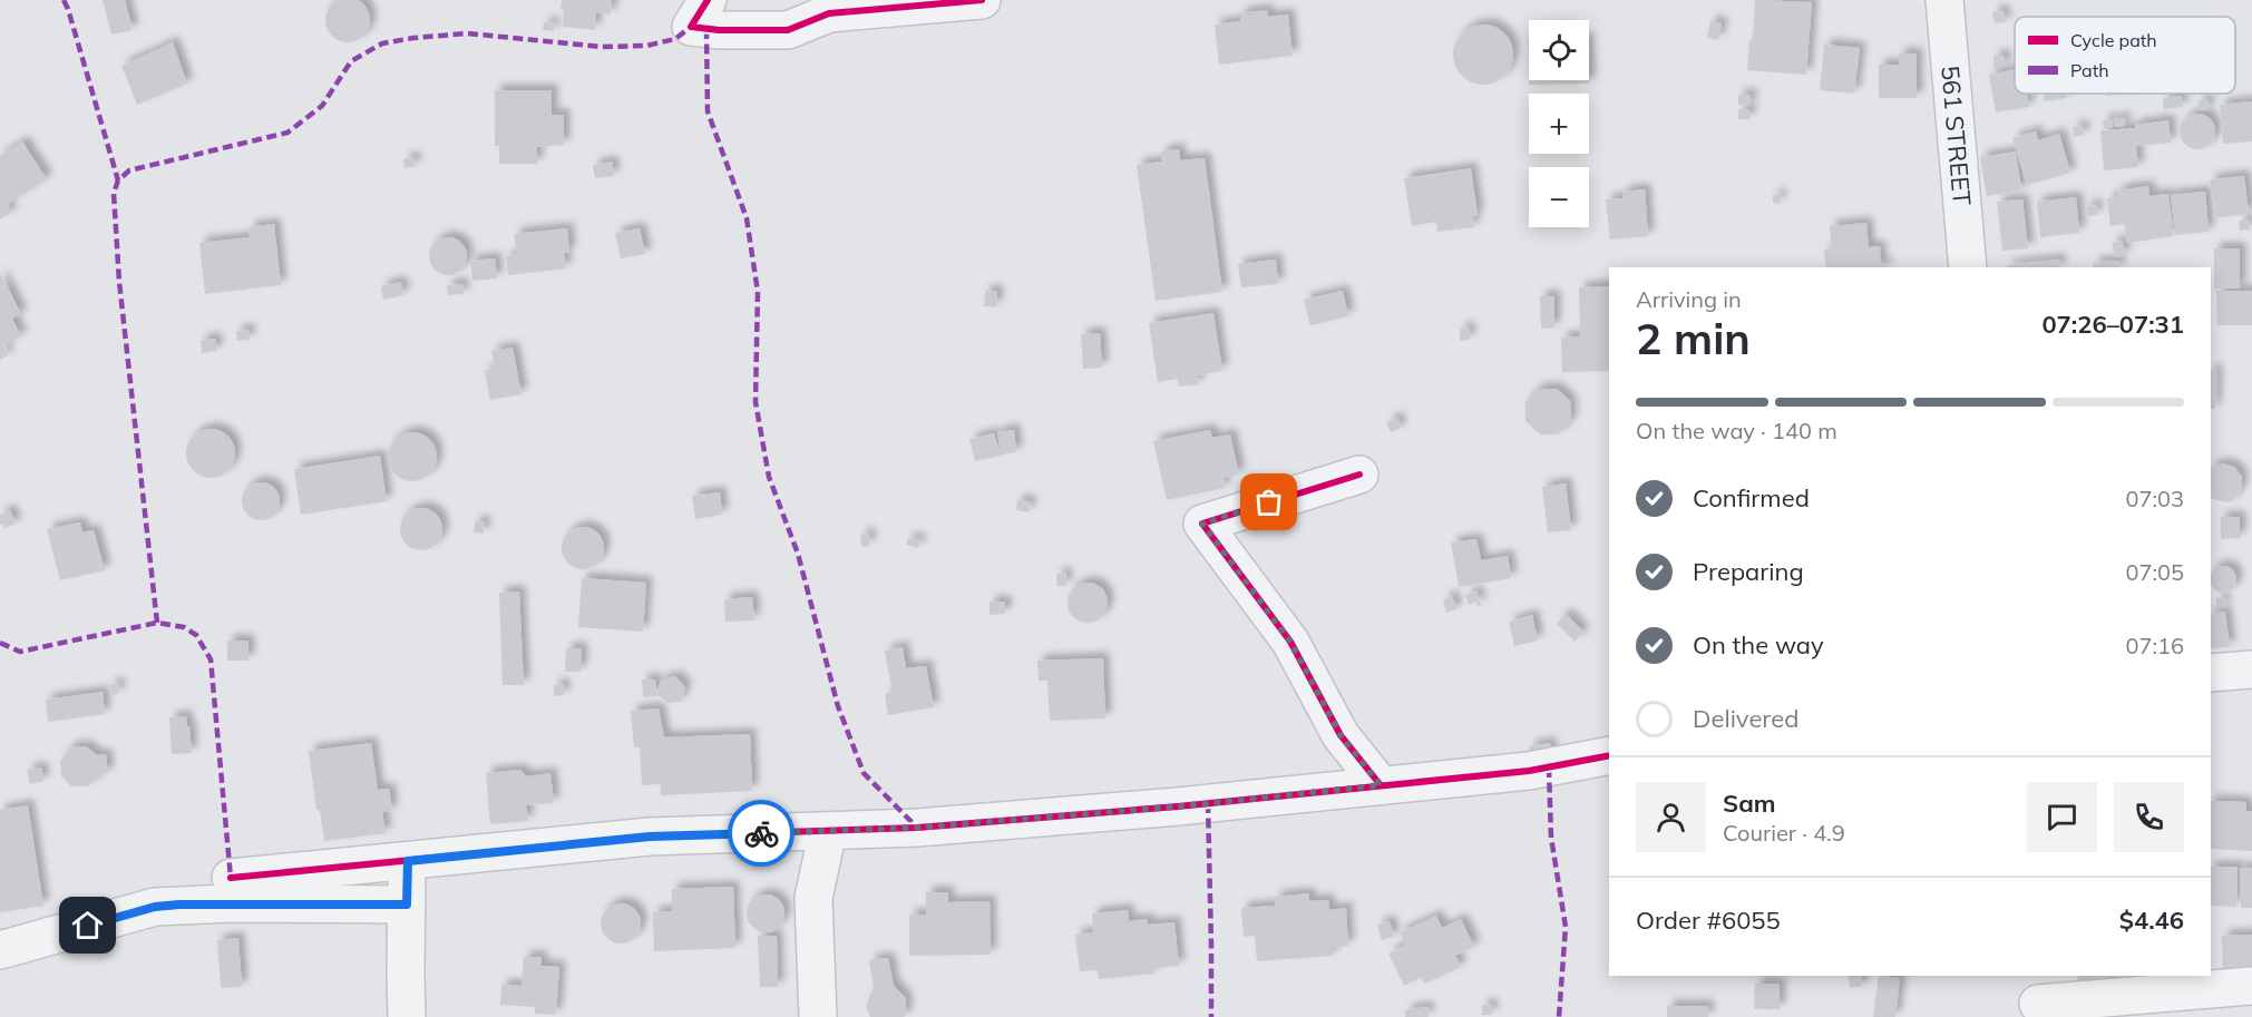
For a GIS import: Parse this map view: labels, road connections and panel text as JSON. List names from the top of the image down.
{
  "streets": {
    "street": ["561 STREET"]
  },
  "legend": ["Cycle path", "Path"],
  "page": {
    "map_buttons": ["+", "−"],
    "heading": ["2 min", "Arriving in", "07:26–07:31"],
    "panel": [
      "Sam",
      "Courier · 4.9",
      "Order #6055",
      "$4.46"
    ],
    "bar": "On the way · 140 m",
    "list": [
      ["Confirmed", "07:03"],
      ["Preparing", "07:05"],
      ["On the way", "07:16"],
      "Delivered"
    ]
  }
}
